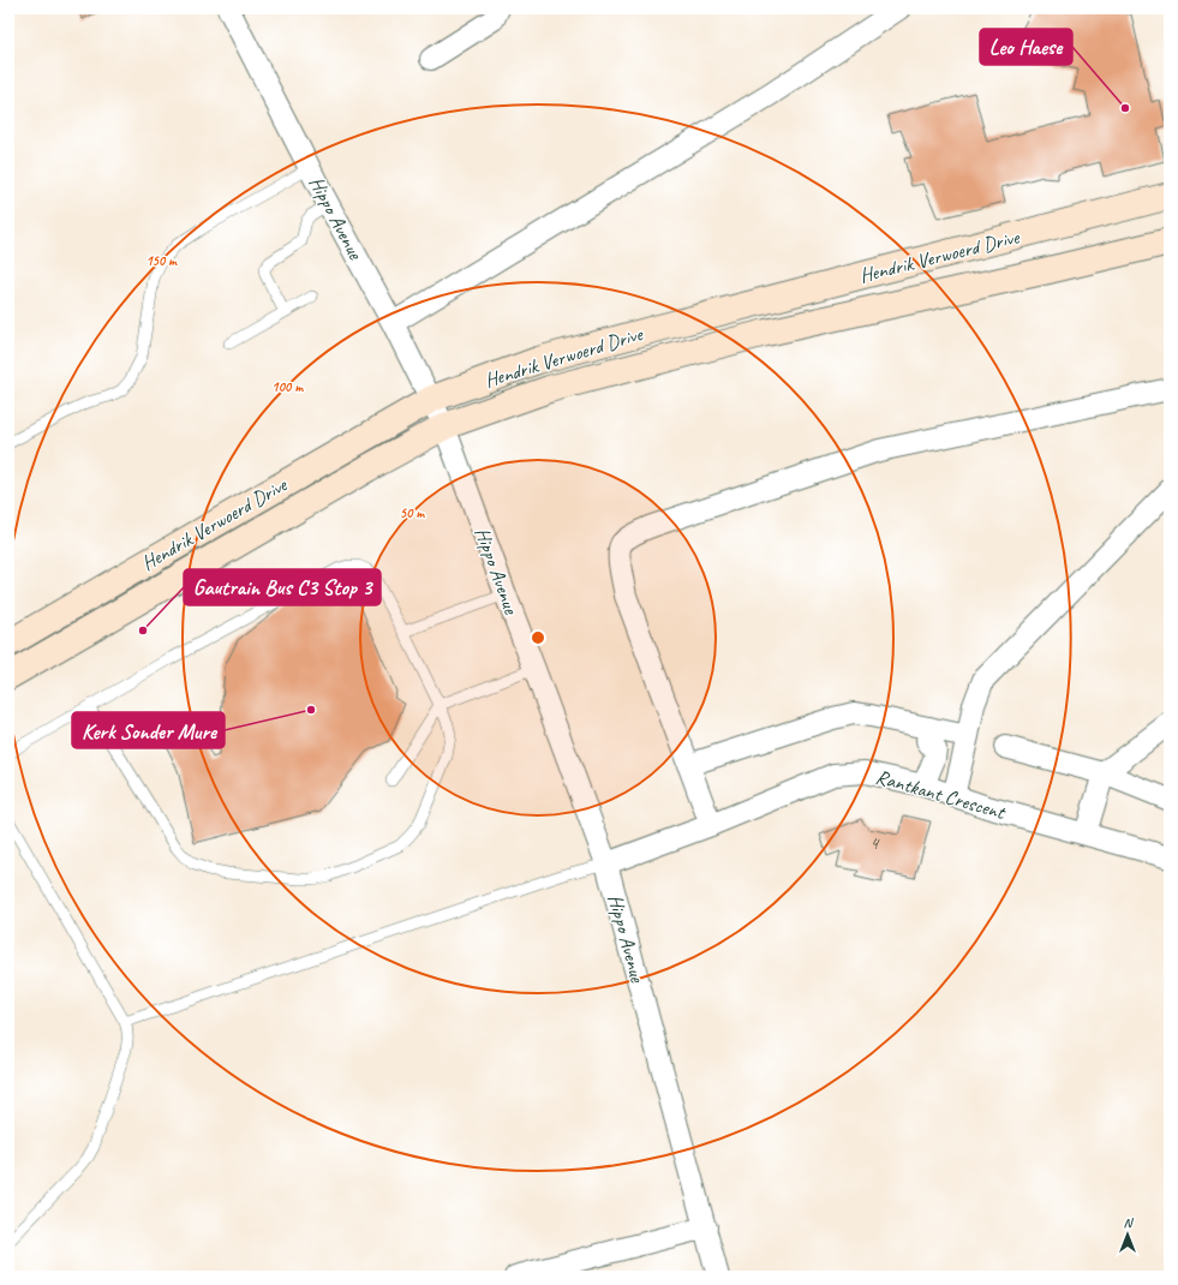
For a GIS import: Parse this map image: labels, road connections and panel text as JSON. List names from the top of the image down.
{
  "streets": {
    "main road": ["Hendrik Verwoerd Drive"],
    "street": ["Hippo Avenue", "Rantkant Crescent"]
  },
  "crossings": [
    ["Hippo Avenue", "Hendrik Verwoerd Drive"],
    ["Hippo Avenue", "Rantkant Crescent"]
  ],
  "places": ["Leo Haese", "Gautrain Bus C3 Stop 3", "Kerk Sonder Mure"],
  "house_numbers": ["4"],
  "north": "top",
  "rings": ["150 m", "100 m", "50 m"]
}
